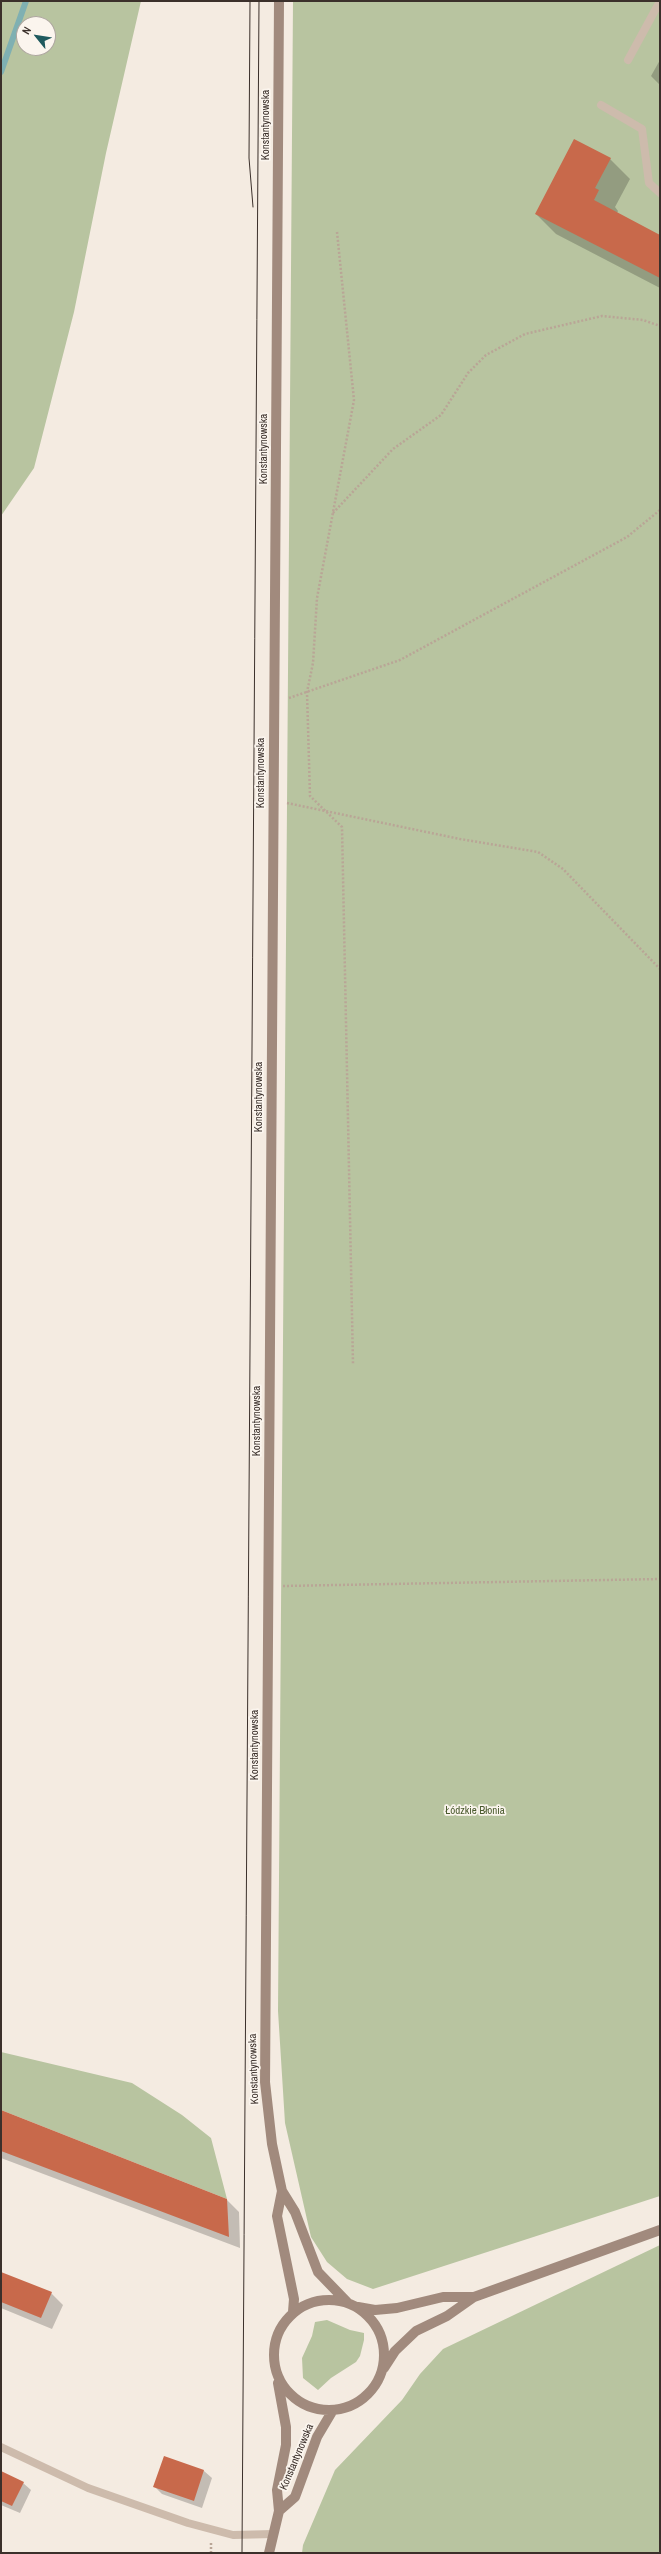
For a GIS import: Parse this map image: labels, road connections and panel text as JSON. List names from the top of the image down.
{
  "streets": {
    "main road": ["Konstantynowska"]
  },
  "parks": ["Łódzkie Błonia"],
  "north": "top left"
}
